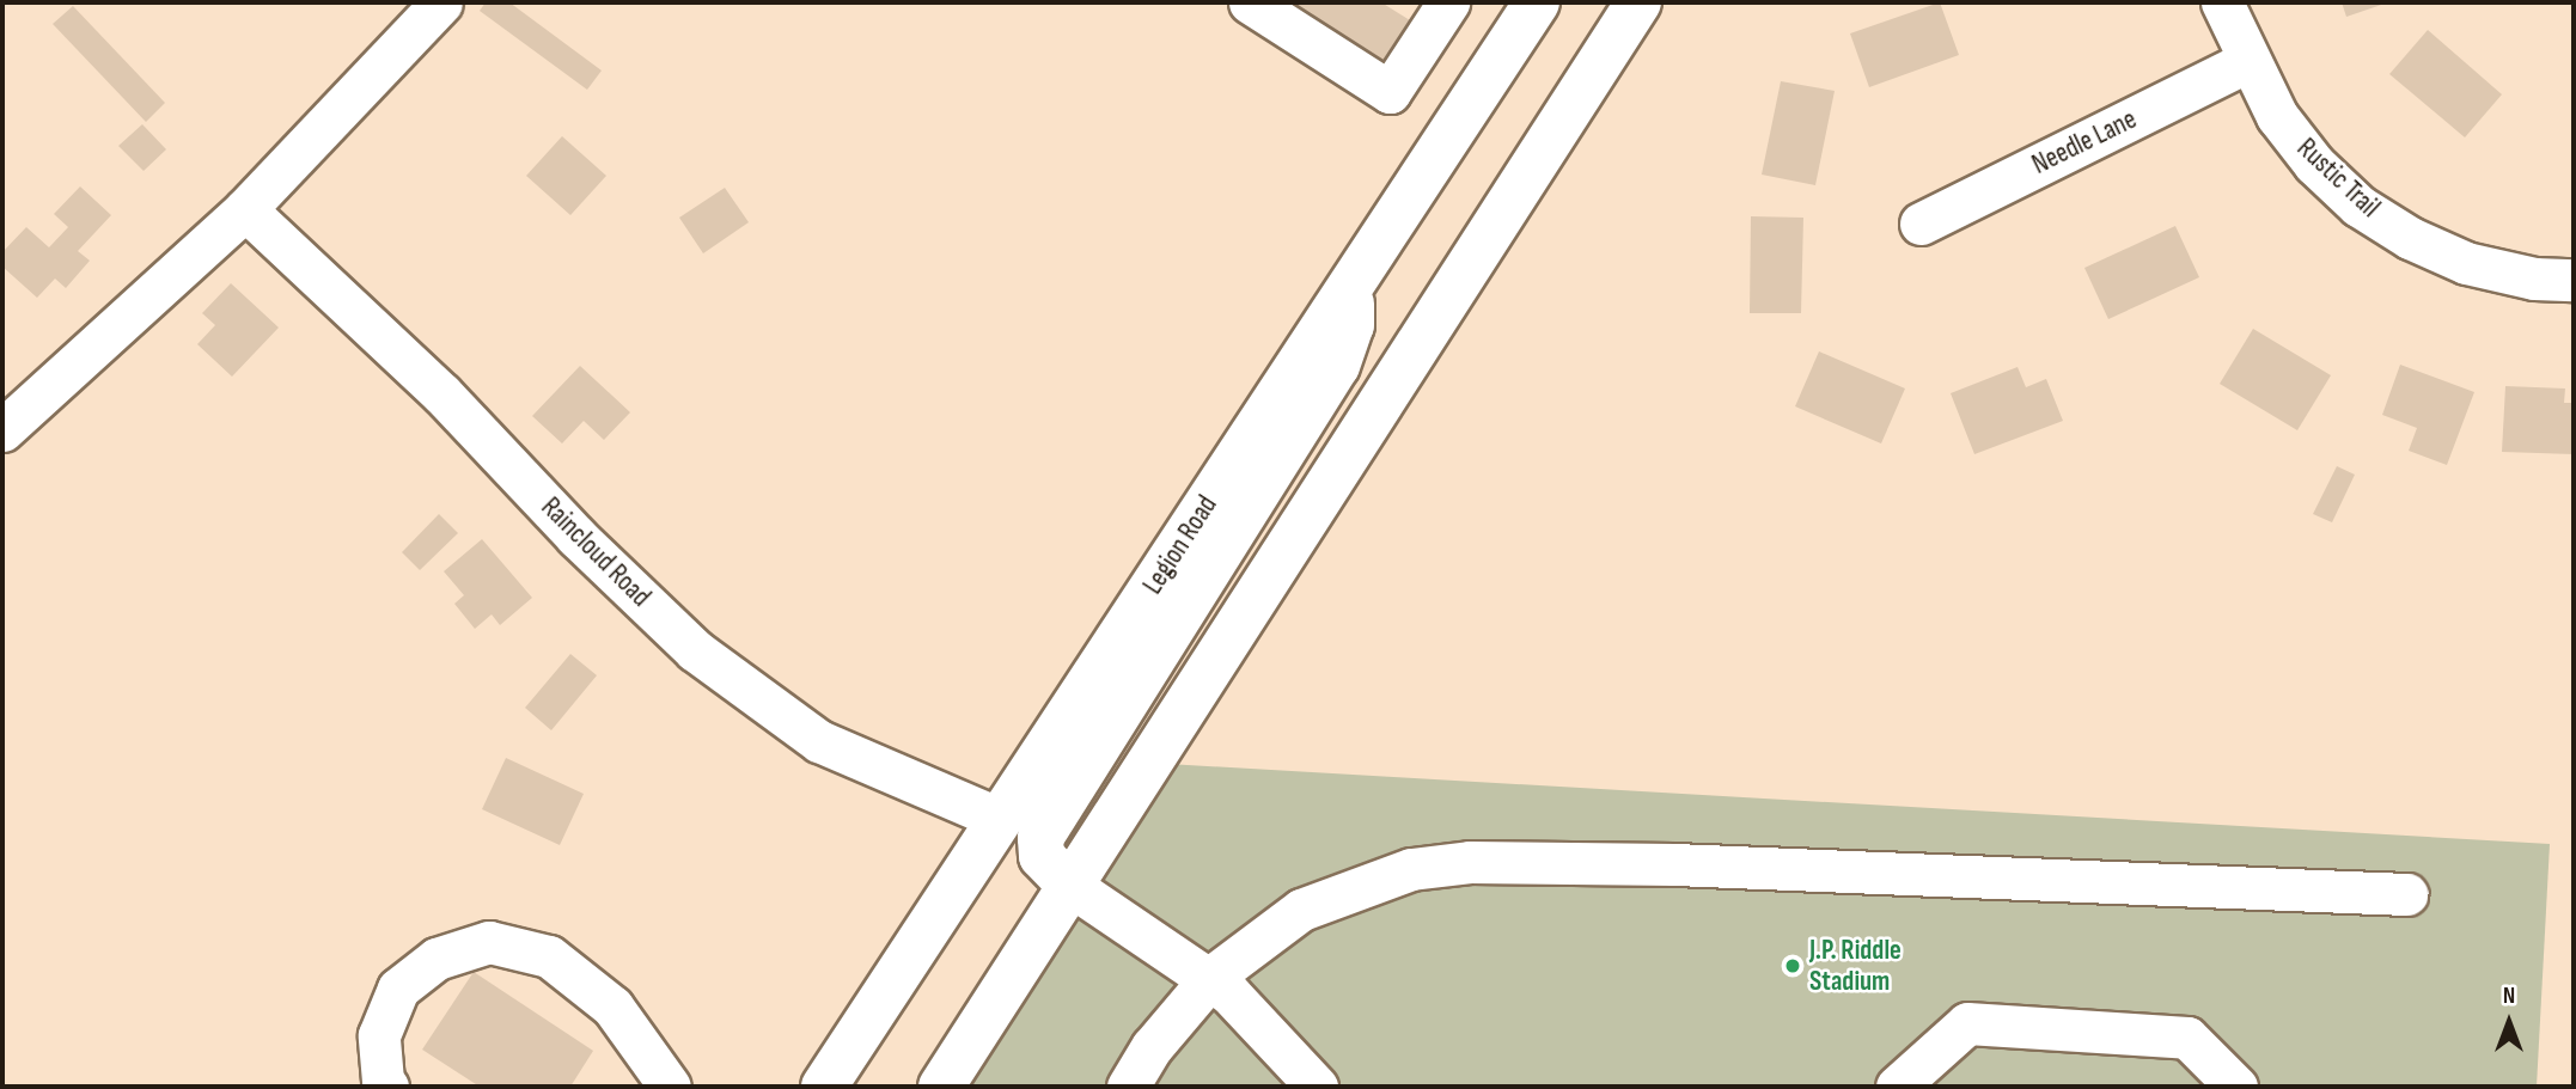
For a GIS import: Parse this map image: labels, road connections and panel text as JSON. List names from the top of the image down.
{
  "streets": {
    "main road": ["Legion Road"],
    "street": ["Needle Lane", "Rustic Trail", "Raincloud Road"]
  },
  "crossings": [
    ["Needle Lane", "Rustic Trail"],
    ["Legion Road", "Raincloud Road"]
  ],
  "places": ["J.P. Riddle Stadium"],
  "north": "top"
}
